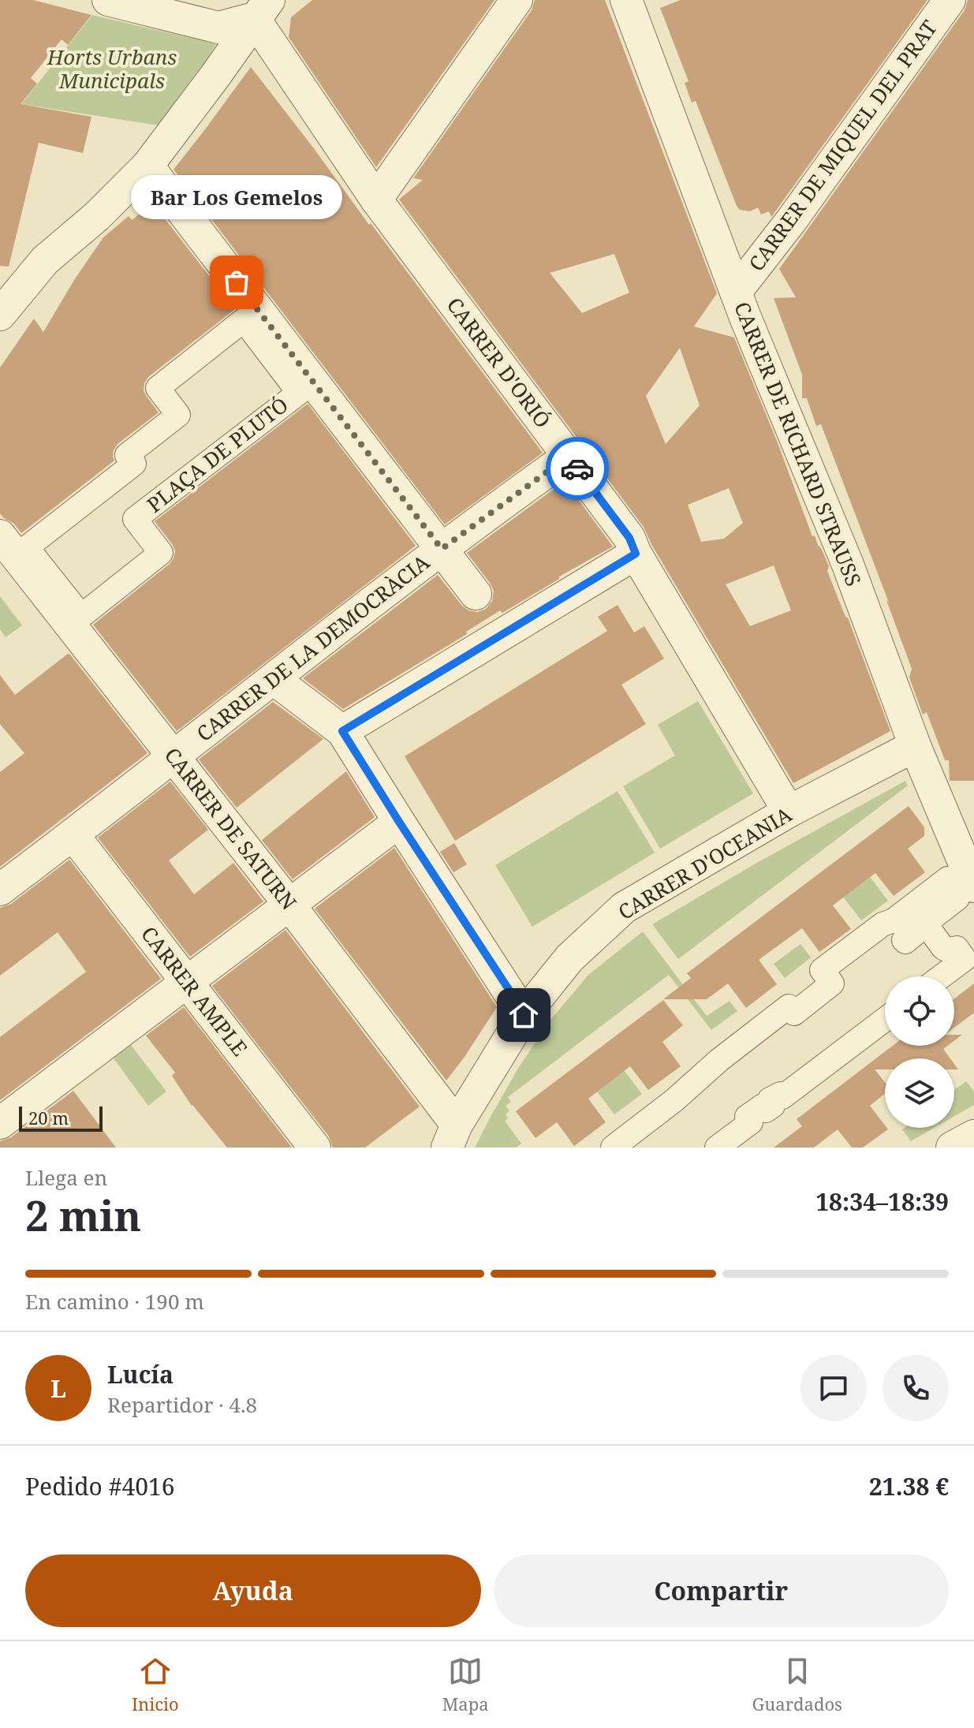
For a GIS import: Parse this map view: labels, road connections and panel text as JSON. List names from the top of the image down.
{
  "streets": {
    "street": [
      "CARRER DE MIQUEL DEL PRAT",
      "CARRER D'ORIÓ",
      "CARRER DE RICHARD STRAUSS",
      "PLAÇA DE PLUTÓ",
      "CARRER DE LA DEMOCRÀCIA",
      "CARRER DE SATURN",
      "CARRER D'OCEANIA",
      "CARRER AMPLE"
    ]
  },
  "crossings": [
    ["CARRER DE MIQUEL DEL PRAT", "CARRER DE RICHARD STRAUSS"],
    ["CARRER D'ORIÓ", "CARRER DE LA DEMOCRÀCIA"],
    ["CARRER D'ORIÓ", "CARRER D'OCEANIA"],
    ["CARRER DE RICHARD STRAUSS", "CARRER D'OCEANIA"],
    ["CARRER DE LA DEMOCRÀCIA", "CARRER DE SATURN"],
    ["CARRER DE LA DEMOCRÀCIA", "CARRER AMPLE"],
    ["CARRER DE SATURN", "CARRER D'OCEANIA"]
  ],
  "parks": ["Horts Urbans Municipals"],
  "places": ["Bar Los Gemelos"],
  "scale_bar": "20 m",
  "page": {
    "bubble": "Bar Los Gemelos",
    "scale": "20 m",
    "heading": ["2 min", "Llega en", "18:34–18:39"],
    "panel": [
      "Lucía",
      "Repartidor · 4.8",
      "Pedido #4016",
      "21.38 €"
    ],
    "bar": "En camino · 190 m",
    "round": "L",
    "buttons": ["Ayuda", "Compartir"],
    "tabs": ["Inicio", "Mapa", "Guardados"]
  }
}
